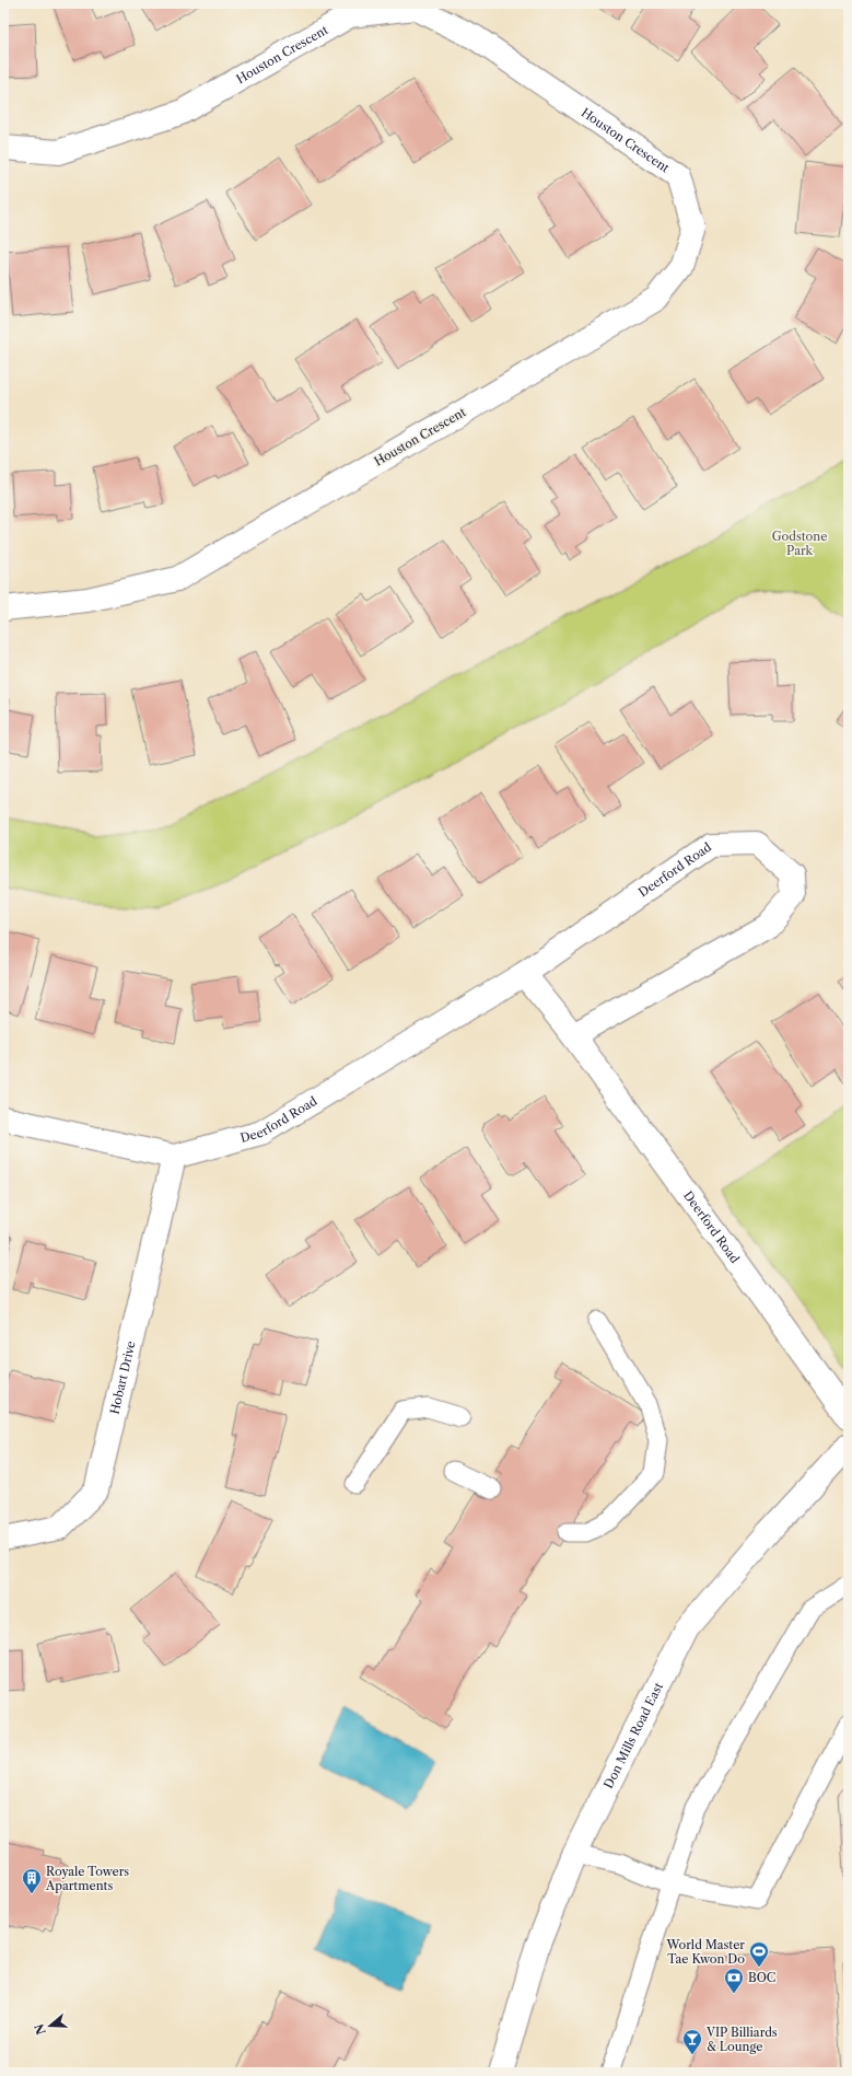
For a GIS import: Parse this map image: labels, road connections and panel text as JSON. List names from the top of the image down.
{
  "streets": {
    "street": [
      "Houston Crescent",
      "Deerford Road",
      "Hobart Drive",
      "Don Mills Road East"
    ]
  },
  "crossings": [
    ["Deerford Road", "Hobart Drive"]
  ],
  "parks": ["Godstone Park"],
  "places": {
    "building": ["Royale Towers Apartments"],
    "sports": ["World Master Tae Kwon Do"],
    "bank": ["BOC"],
    "bar": ["VIP Billiards & Lounge"]
  },
  "north": "left"
}
